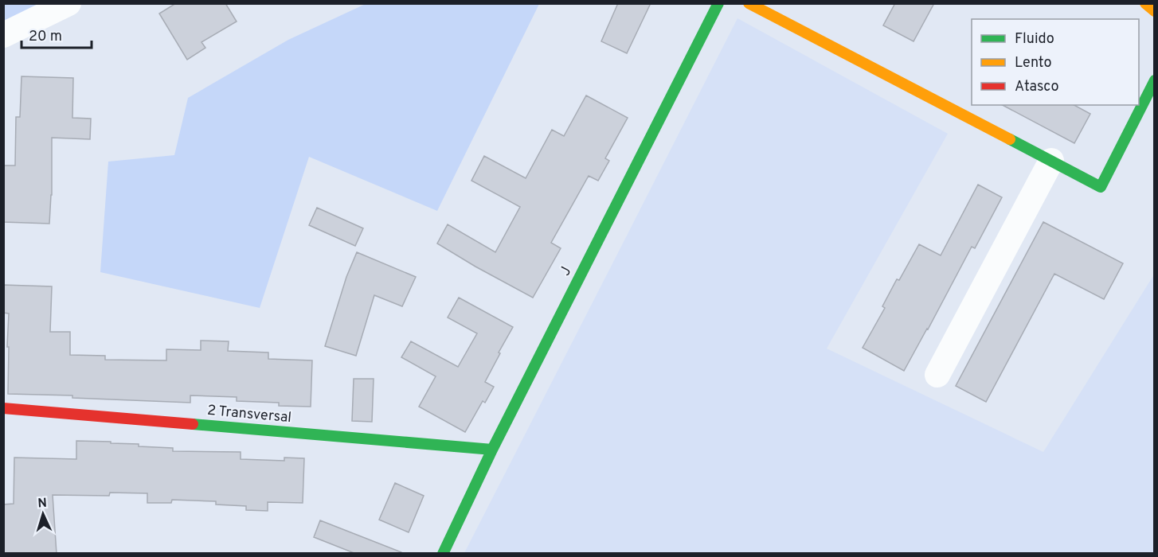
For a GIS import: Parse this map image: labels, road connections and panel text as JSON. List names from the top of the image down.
{
  "streets": {
    "street": ["J", "2 Transversal"]
  },
  "crossings": [
    ["J", "2 Transversal"]
  ],
  "legend": ["Fluido", "Lento", "Atasco"],
  "scale_bar": "20 m",
  "north": "top"
}
